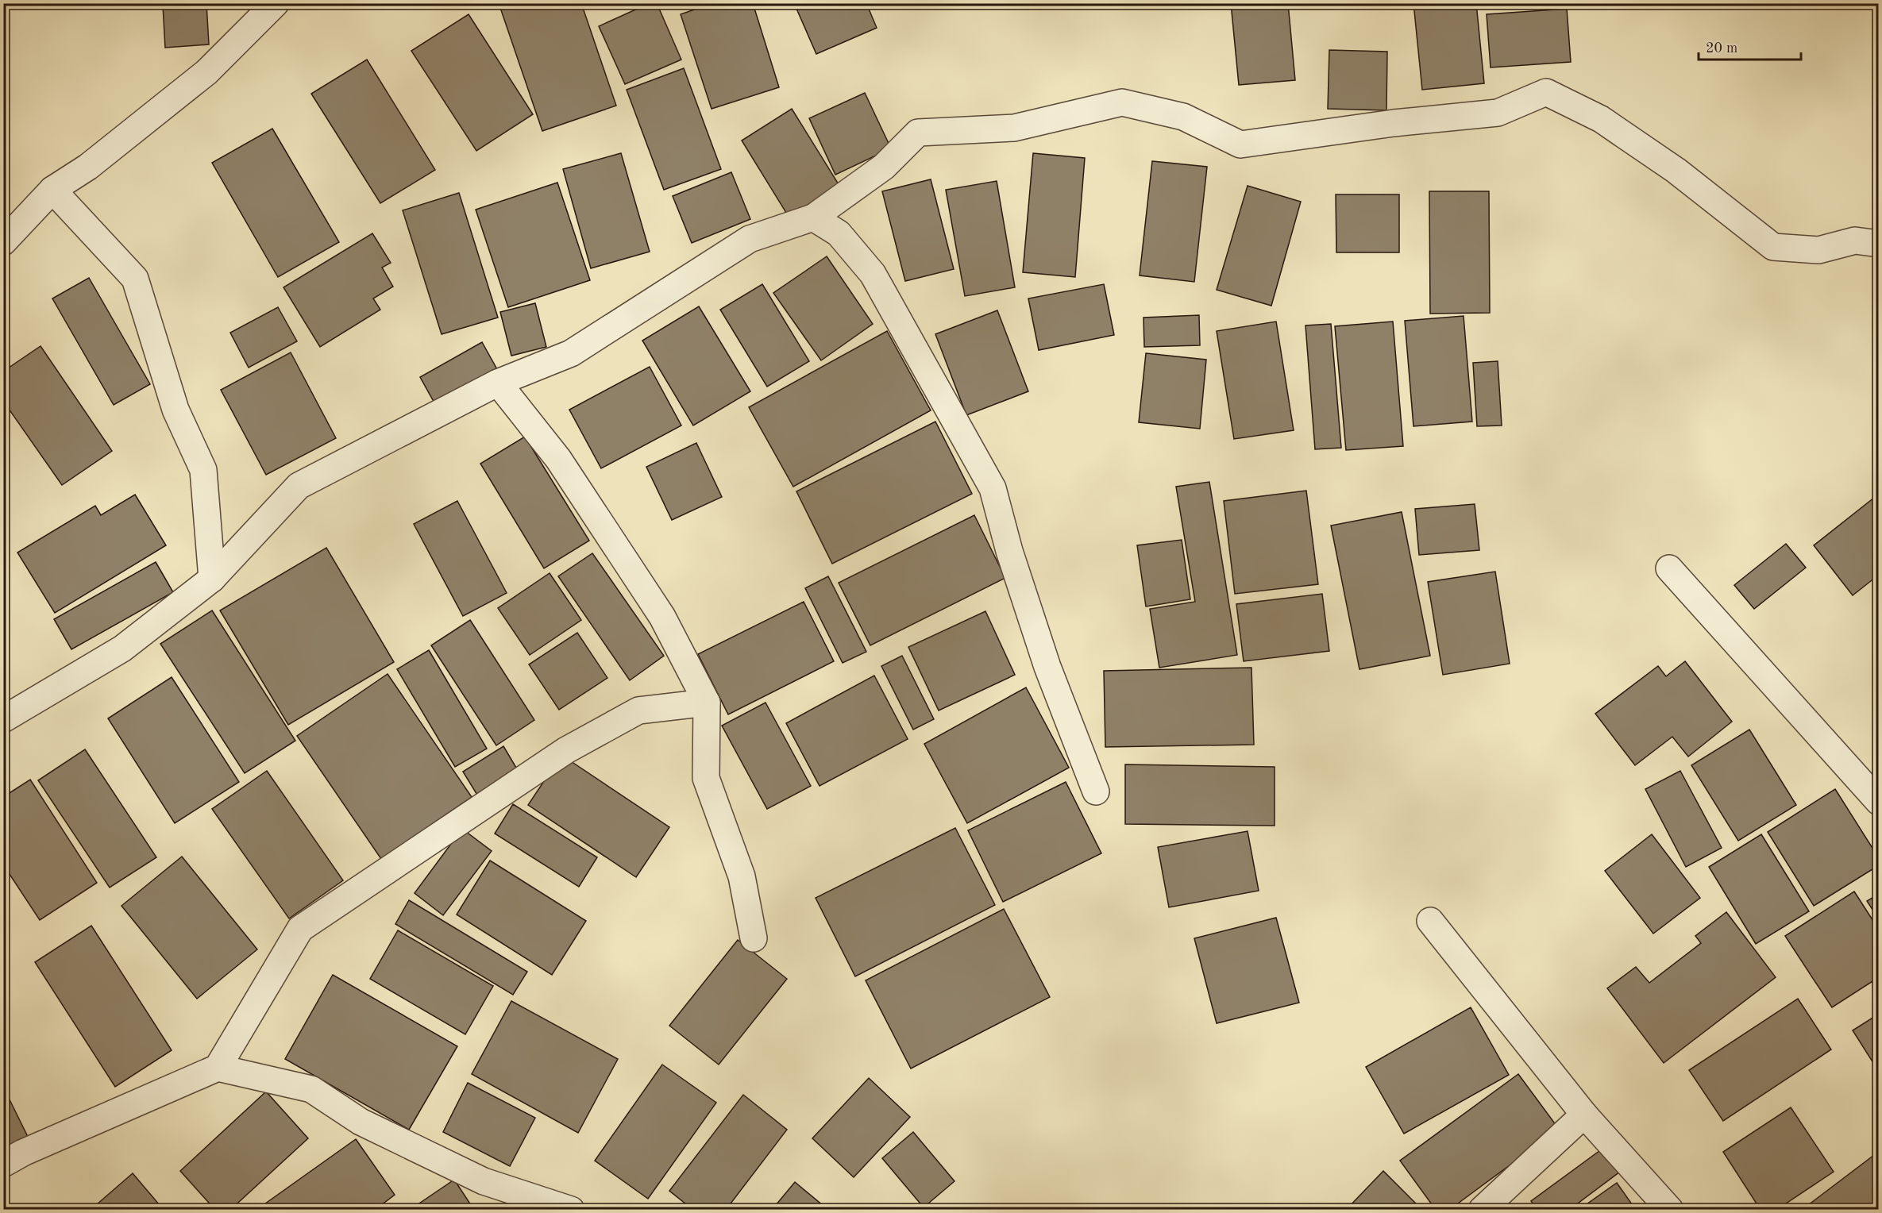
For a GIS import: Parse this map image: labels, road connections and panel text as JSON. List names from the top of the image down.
{
  "scale_bar": "20 m"
}
